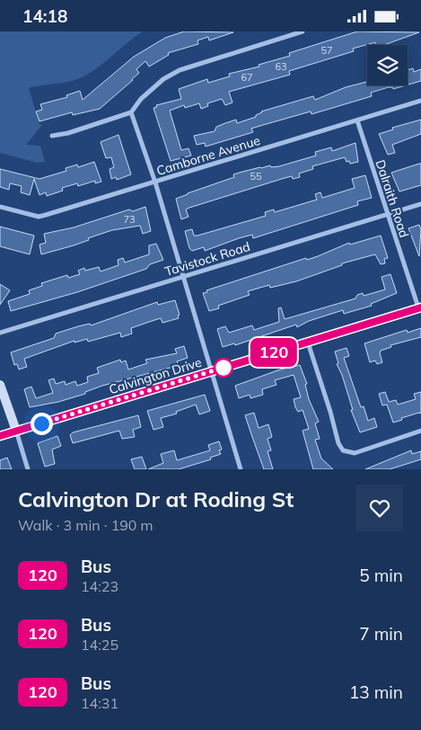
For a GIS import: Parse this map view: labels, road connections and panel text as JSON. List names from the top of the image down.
{
  "streets": {
    "street": [
      "Camborne Avenue",
      "Dalraith Road",
      "Tavistock Road",
      "Calvington Drive"
    ]
  },
  "crossings": [
    ["Camborne Avenue", "Dalraith Road"],
    ["Dalraith Road", "Tavistock Road"],
    ["Dalraith Road", "Calvington Drive"]
  ],
  "lines": ["bus line 120"],
  "house_numbers": [
    "57",
    "63",
    "67",
    "55",
    "73"
  ],
  "page": {
    "status": "14:18",
    "on_map": "120",
    "heading": ["Calvington Dr at Roding St", "Walk · 3 min · 190 m"],
    "list": [
      {
        "mark": "120",
        "name": "Bus",
        "note": "14:23",
        "value": "5 min"
      },
      {
        "mark": "120",
        "name": "Bus",
        "note": "14:25",
        "value": "7 min"
      },
      {
        "mark": "120",
        "name": "Bus",
        "note": "14:31",
        "value": "13 min"
      }
    ]
  }
}
